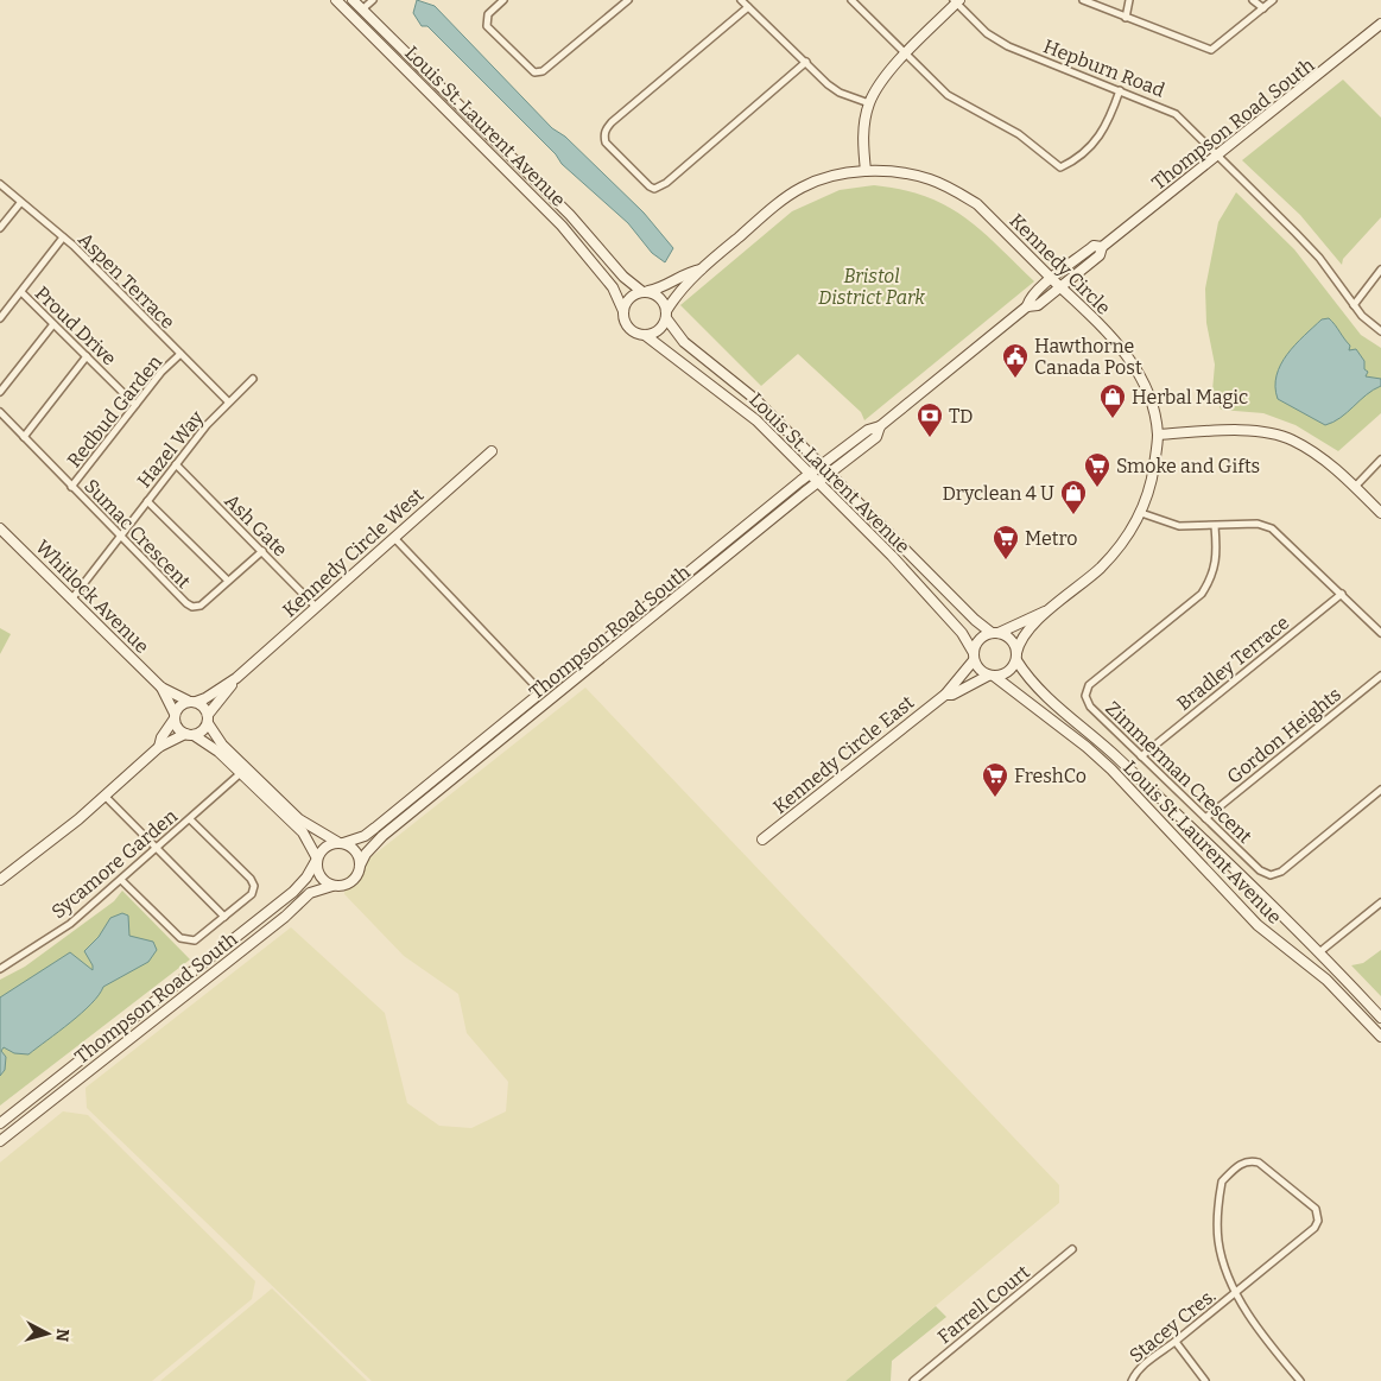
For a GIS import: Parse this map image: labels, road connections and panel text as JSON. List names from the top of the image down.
{
  "streets": {
    "main road": [
      "Thompson Road South",
      "Louis St. Laurent Avenue",
      "Kennedy Circle",
      "Kennedy Circle West",
      "Whitlock Avenue",
      "Kennedy Circle East"
    ],
    "street": [
      "Hepburn Road",
      "Aspen Terrace",
      "Proud Drive",
      "Redbud Garden",
      "Hazel Way",
      "Ash Gate",
      "Sumac Crescent",
      "Bradley Terrace",
      "Gordon Heights",
      "Zimmerman Crescent",
      "Sycamore Garden",
      "Farrell Court",
      "Stacey Cres."
    ]
  },
  "crossings": [
    ["Hepburn Road", "Thompson Road South"],
    ["Thompson Road South", "Louis St. Laurent Avenue"],
    ["Thompson Road South", "Kennedy Circle"],
    ["Louis St. Laurent Avenue", "Kennedy Circle"],
    ["Louis St. Laurent Avenue", "Kennedy Circle East"],
    ["Kennedy Circle", "Kennedy Circle East"],
    ["Aspen Terrace", "Redbud Garden"],
    ["Aspen Terrace", "Hazel Way"],
    ["Proud Drive", "Redbud Garden"],
    ["Redbud Garden", "Sumac Crescent"],
    ["Hazel Way", "Ash Gate"],
    ["Hazel Way", "Sumac Crescent"],
    ["Hazel Way", "Whitlock Avenue"],
    ["Ash Gate", "Sumac Crescent"],
    ["Ash Gate", "Kennedy Circle West"],
    ["Kennedy Circle West", "Whitlock Avenue"],
    ["Bradley Terrace", "Zimmerman Crescent"],
    ["Gordon Heights", "Zimmerman Crescent"]
  ],
  "parks": ["Bristol District Park"],
  "places": {
    "public building": ["Hawthorne Canada Post"],
    "shop": ["Herbal Magic", "Dryclean 4 U"],
    "bank": ["TD"],
    "supermarket": ["Smoke and Gifts", "Metro", "FreshCo"]
  },
  "north": "right"
}
